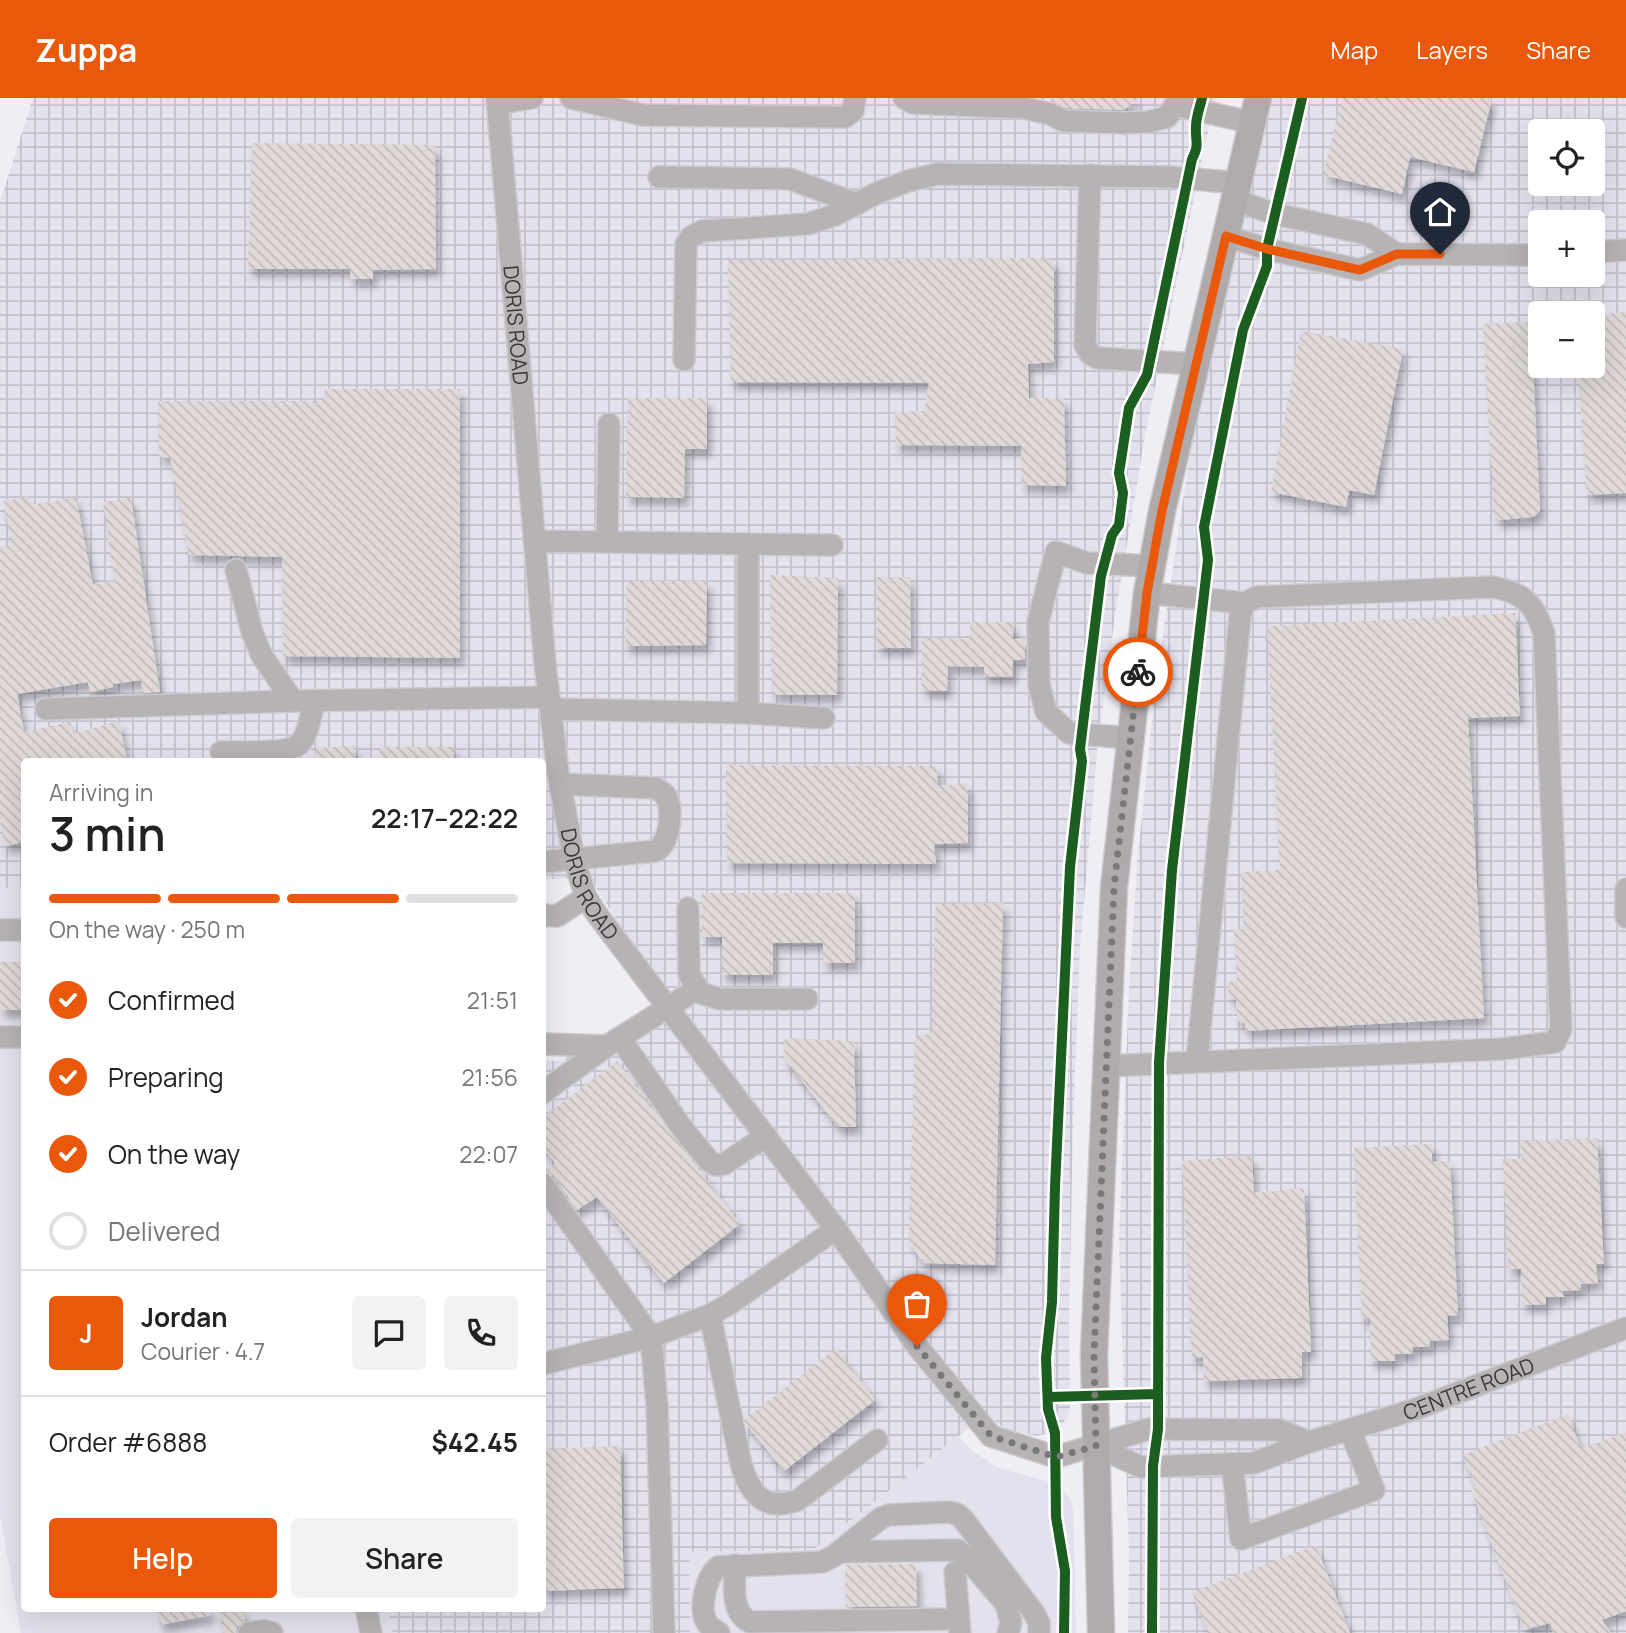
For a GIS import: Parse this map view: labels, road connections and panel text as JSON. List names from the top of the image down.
{
  "streets": {
    "street": ["DORIS ROAD", "CENTRE ROAD"]
  },
  "crossings": [
    ["DORIS ROAD", "CENTRE ROAD"]
  ],
  "page": {
    "header": "Zuppa",
    "nav": ["Map", "Layers", "Share"],
    "map_buttons": ["+", "−"],
    "heading": ["3 min", "Arriving in", "22:17–22:22"],
    "panel": [
      "Jordan",
      "Courier · 4.7",
      "Order #6888",
      "$42.45"
    ],
    "bar": "On the way · 250 m",
    "list": [
      ["Confirmed", "21:51"],
      ["Preparing", "21:56"],
      ["On the way", "22:07"],
      "Delivered"
    ],
    "round": "J",
    "buttons": ["Help", "Share"]
  }
}
